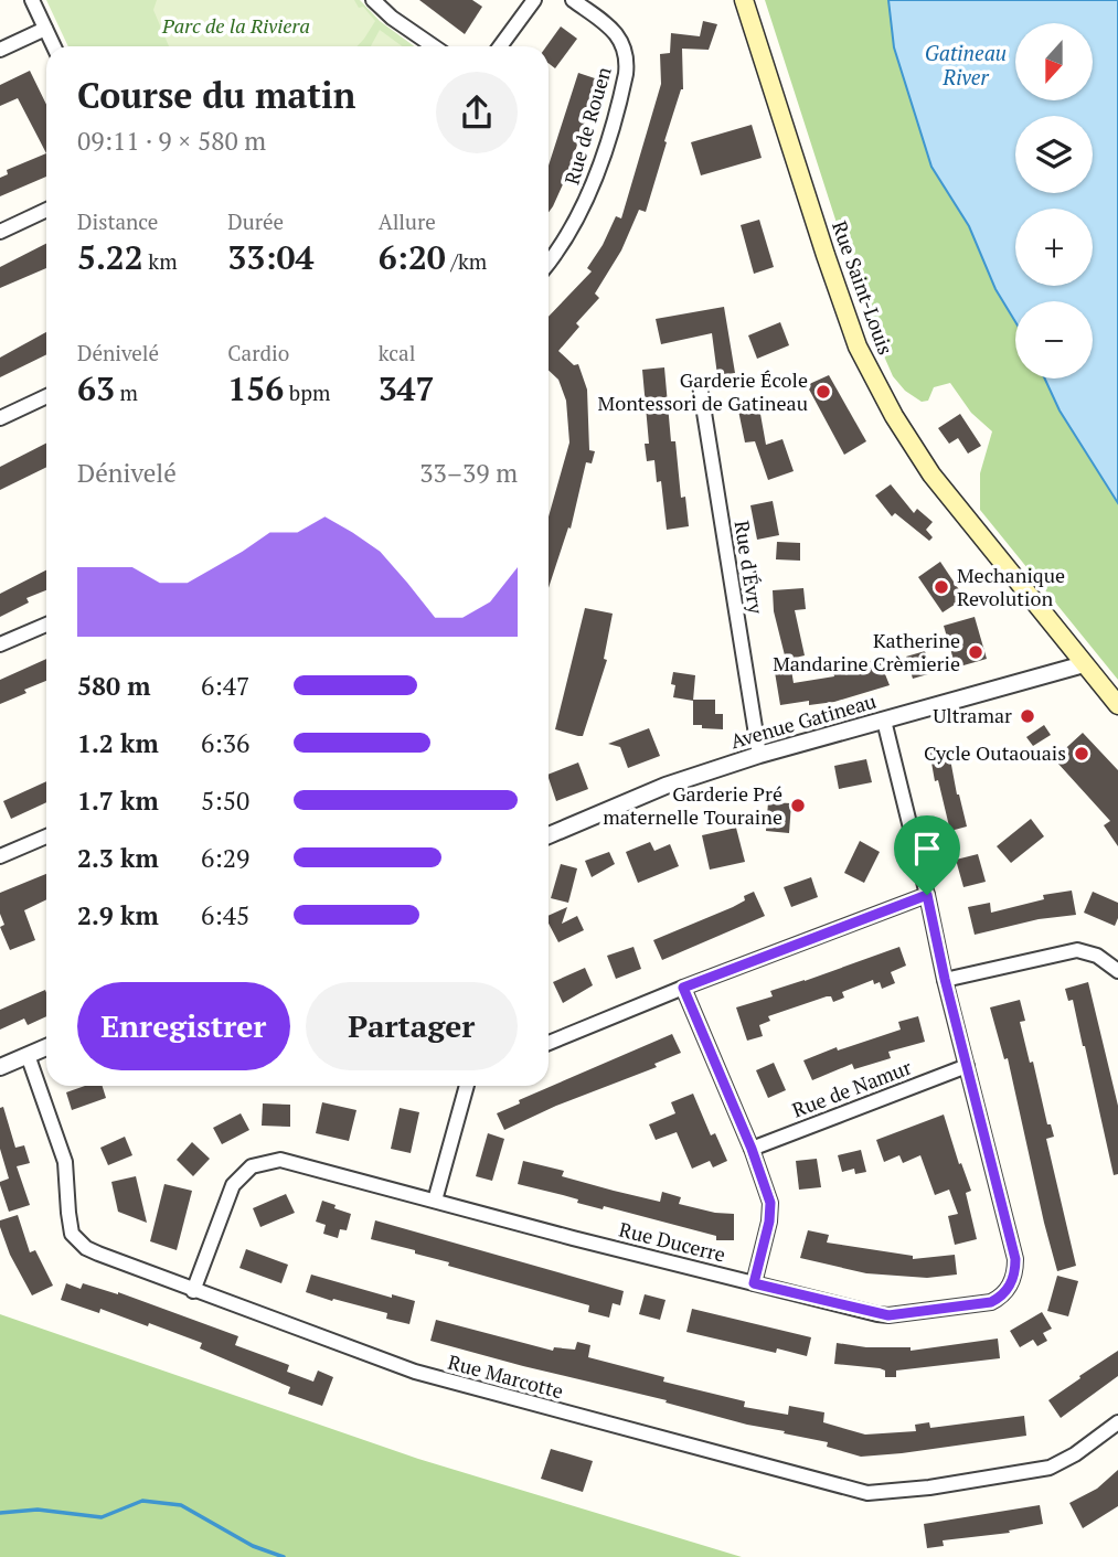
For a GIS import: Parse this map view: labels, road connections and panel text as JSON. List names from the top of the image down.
{
  "streets": {
    "main road": ["Rue Saint-Louis"],
    "street": [
      "Rue de Rouen",
      "Rue d'Évry",
      "Avenue Gatineau",
      "Rue de Namur",
      "Rue Ducerre",
      "Rue Marcotte"
    ]
  },
  "crossings": [
    ["Rue Saint-Louis", "Avenue Gatineau"],
    ["Rue d'Évry", "Avenue Gatineau"],
    ["Avenue Gatineau", "Rue Ducerre"],
    ["Rue de Namur", "Rue Ducerre"],
    ["Rue Ducerre", "Rue Marcotte"]
  ],
  "water": ["Gatineau River"],
  "parks": ["Parc de la Riviera"],
  "places": [
    "Garderie École Montessori de Gatineau",
    "Mechanique Revolution",
    "Katherine Mandarine Crèmierie",
    "Ultramar",
    "Cycle Outaouais",
    "Garderie Pré maternelle Touraine"
  ],
  "north": "bottom",
  "page": {
    "map_buttons": ["+", "−"],
    "heading": ["Course du matin", "09:11 · 9 × 580 m"],
    "stats": [
      ["Distance", "5.22 km"],
      ["Durée", "33:04"],
      ["Allure", "6:20 /km"],
      ["Dénivelé", "63 m"],
      ["Cardio", "156 bpm"],
      ["kcal", "347"]
    ],
    "chart": ["Dénivelé", "33–39 m"],
    "list": [
      {
        "name": "580 m",
        "note": "6:47"
      },
      {
        "name": "1.2 km",
        "note": "6:36"
      },
      {
        "name": "1.7 km",
        "note": "5:50"
      },
      {
        "name": "2.3 km",
        "note": "6:29"
      },
      {
        "name": "2.9 km",
        "note": "6:45"
      }
    ],
    "buttons": ["Enregistrer", "Partager"]
  }
}
